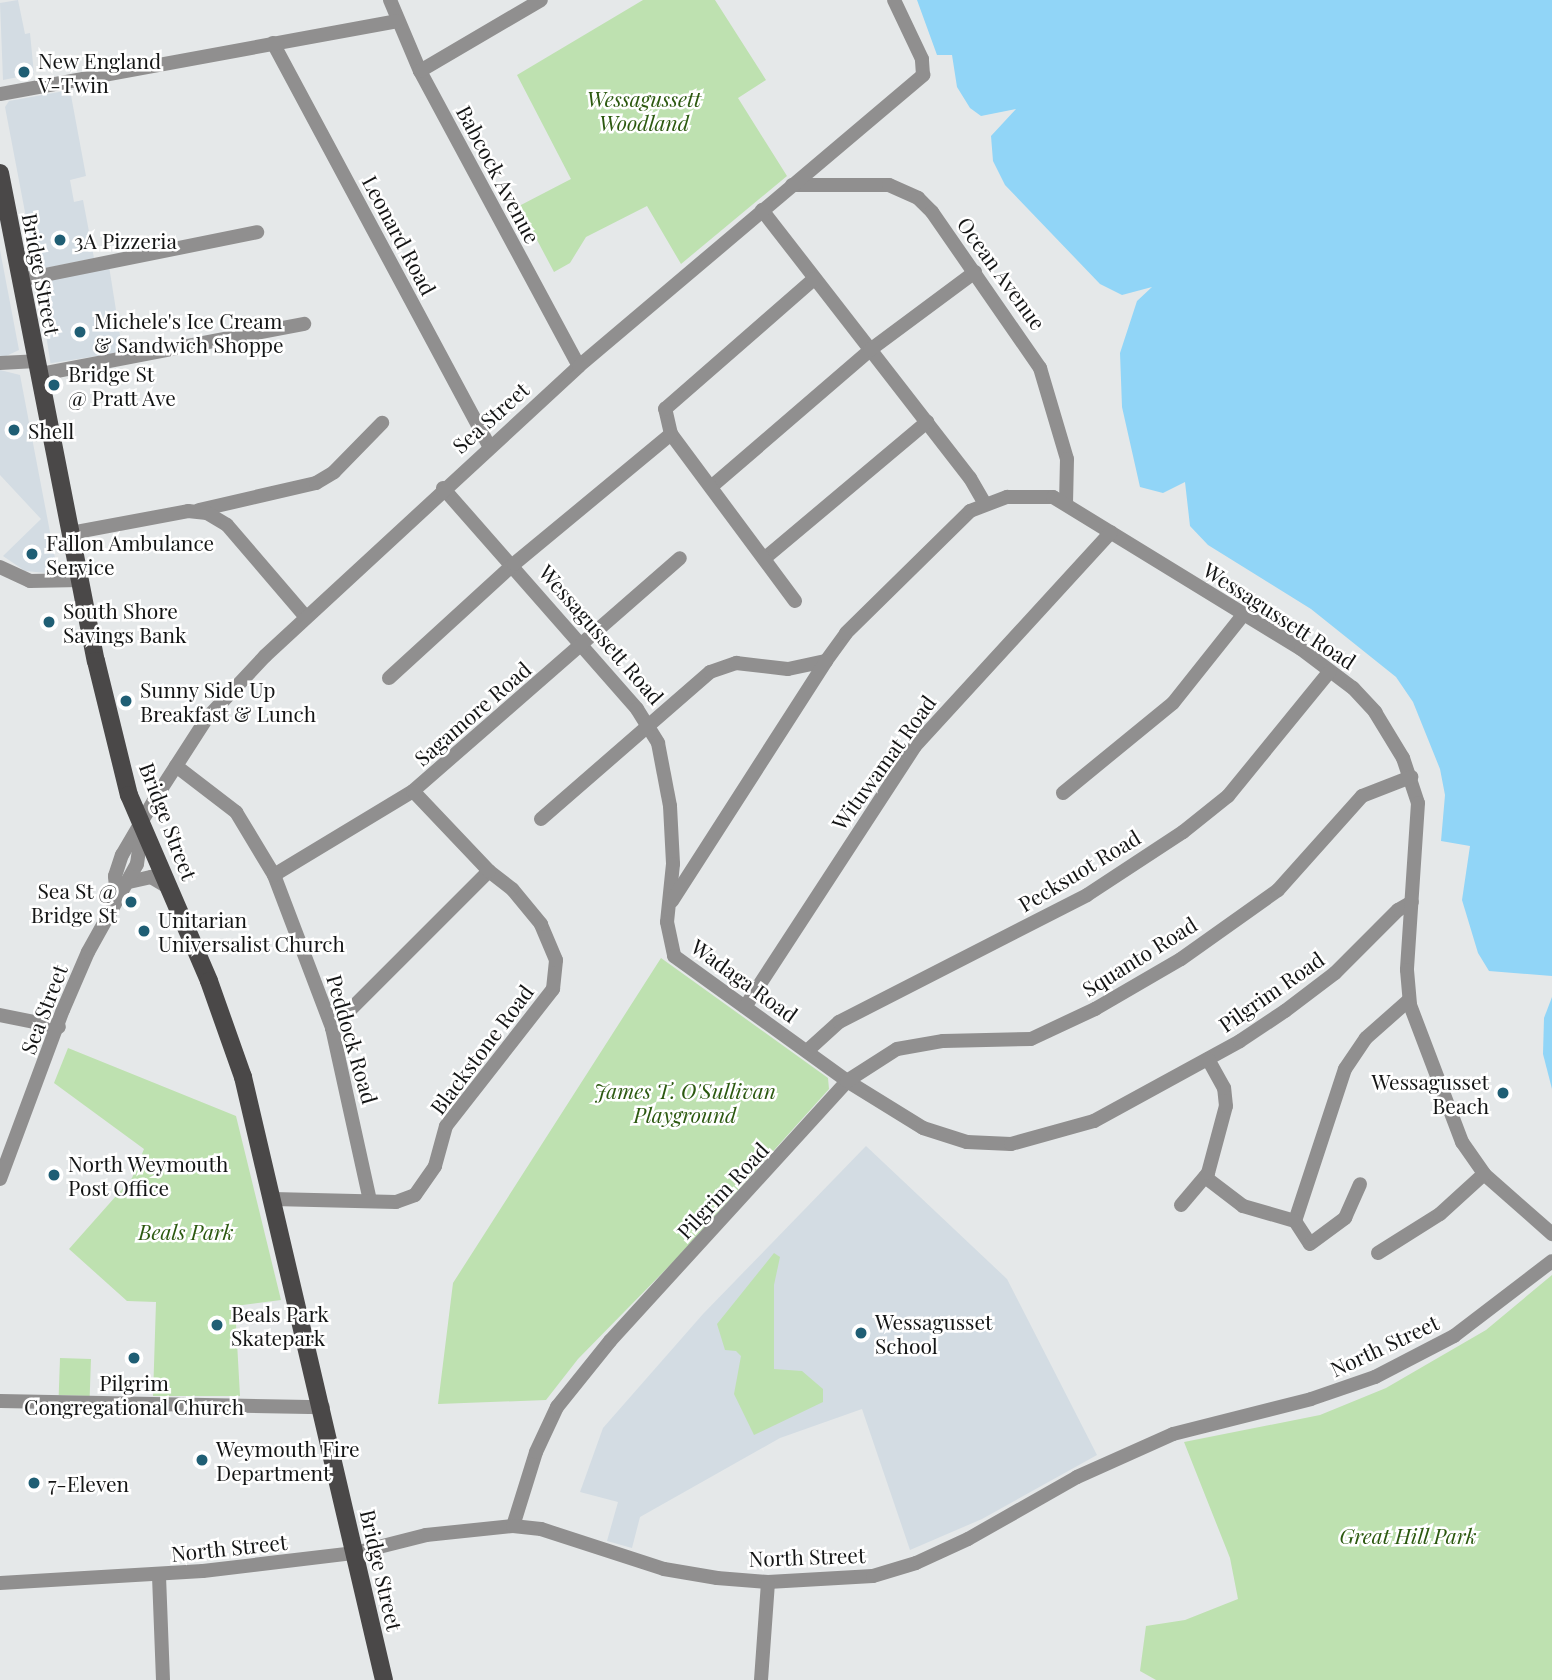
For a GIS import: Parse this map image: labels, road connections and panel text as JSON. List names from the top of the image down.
{
  "streets": {
    "main road": ["Bridge Street"],
    "street": [
      "Babcock Avenue",
      "Leonard Road",
      "Ocean Avenue",
      "Sea Street",
      "Wessagussett Road",
      "Sagamore Road",
      "Wituwamat Road",
      "Pecksuot Road",
      "Squanto Road",
      "Wadaga Road",
      "Pilgrim Road",
      "Peddock Road",
      "Blackstone Road",
      "North Street"
    ]
  },
  "crossings": [
    ["Babcock Avenue", "Sea Street"],
    ["Leonard Road", "Sea Street"],
    ["Ocean Avenue", "Sea Street"],
    ["Ocean Avenue", "Wessagussett Road"],
    ["Bridge Street", "Sea Street"],
    ["Bridge Street", "Blackstone Road"],
    ["Bridge Street", "North Street"],
    ["Sea Street", "Wessagussett Road"],
    ["Sea Street", "Peddock Road"],
    ["Wessagussett Road", "Sagamore Road"],
    ["Wessagussett Road", "Wituwamat Road"],
    ["Wessagussett Road", "Pecksuot Road"],
    ["Wessagussett Road", "Squanto Road"],
    ["Wessagussett Road", "Wadaga Road"],
    ["Wessagussett Road", "Pilgrim Road"],
    ["Sagamore Road", "Peddock Road"],
    ["Sagamore Road", "Blackstone Road"],
    ["Wituwamat Road", "Wadaga Road"],
    ["Pecksuot Road", "Wadaga Road"],
    ["Squanto Road", "Wadaga Road"],
    ["Squanto Road", "Pilgrim Road"],
    ["Wadaga Road", "Pilgrim Road"],
    ["Pilgrim Road", "North Street"],
    ["Peddock Road", "Blackstone Road"]
  ],
  "parks": [
    "Wessagussett Woodland",
    "James T. O'Sullivan Playground",
    "Beals Park",
    "Great Hill Park"
  ],
  "places": [
    "New England V-Twin",
    "3A Pizzeria",
    "Michele's Ice Cream & Sandwich Shoppe",
    "Bridge St @ Pratt Ave",
    "Shell",
    "Fallon Ambulance Service",
    "South Shore Savings Bank",
    "Sunny Side Up Breakfast & Lunch",
    "Sea St @ Bridge St",
    "Unitarian Universalist Church",
    "Wessagusset Beach",
    "North Weymouth Post Office",
    "Beals Park Skatepark",
    "Wessagusset School",
    "Pilgrim Congregational Church",
    "Weymouth Fire Department",
    "7-Eleven"
  ]
}
